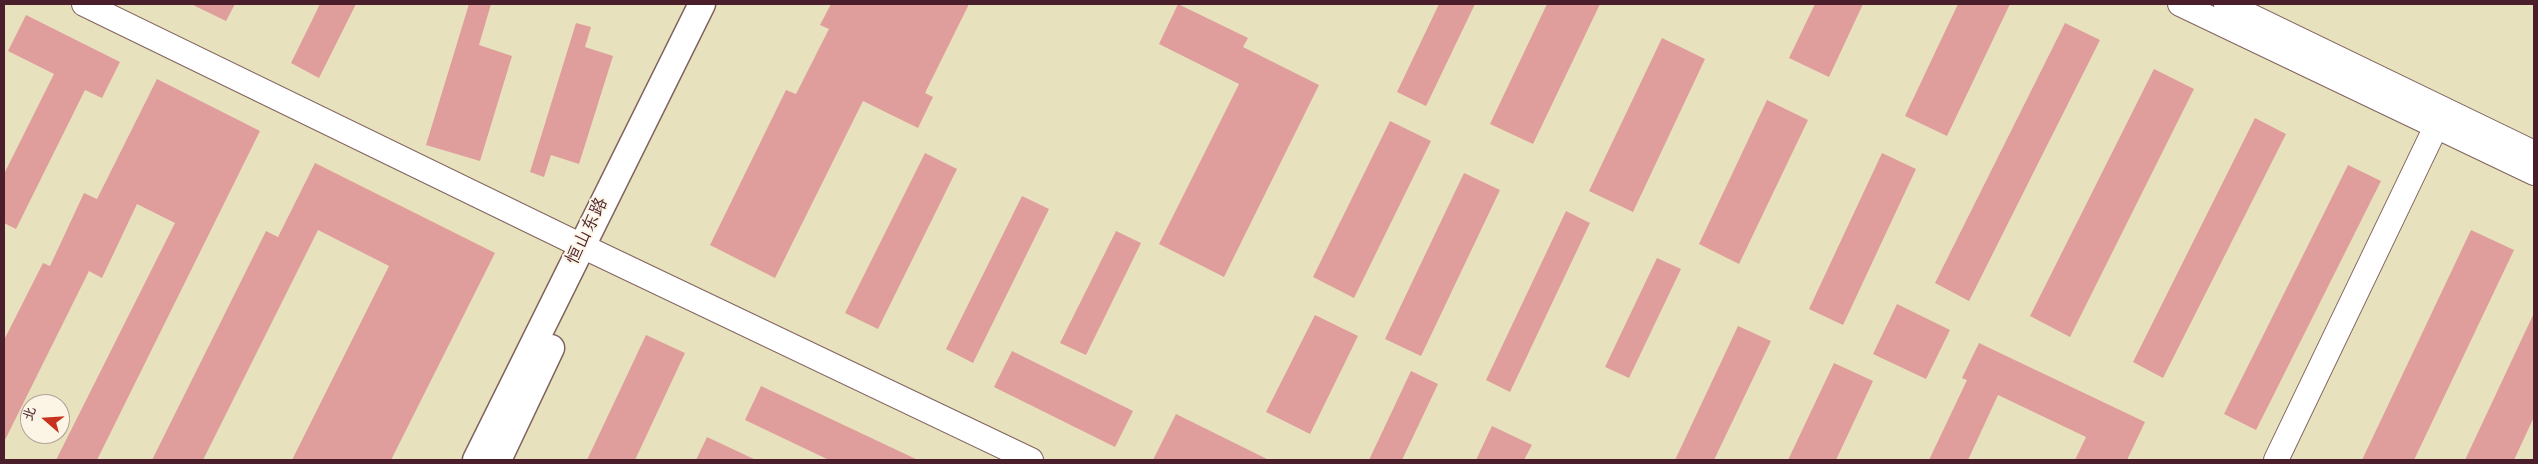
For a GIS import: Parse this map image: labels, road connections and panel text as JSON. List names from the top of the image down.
{
  "streets": {
    "main road": ["恒山东路"]
  },
  "north": "left"
}
